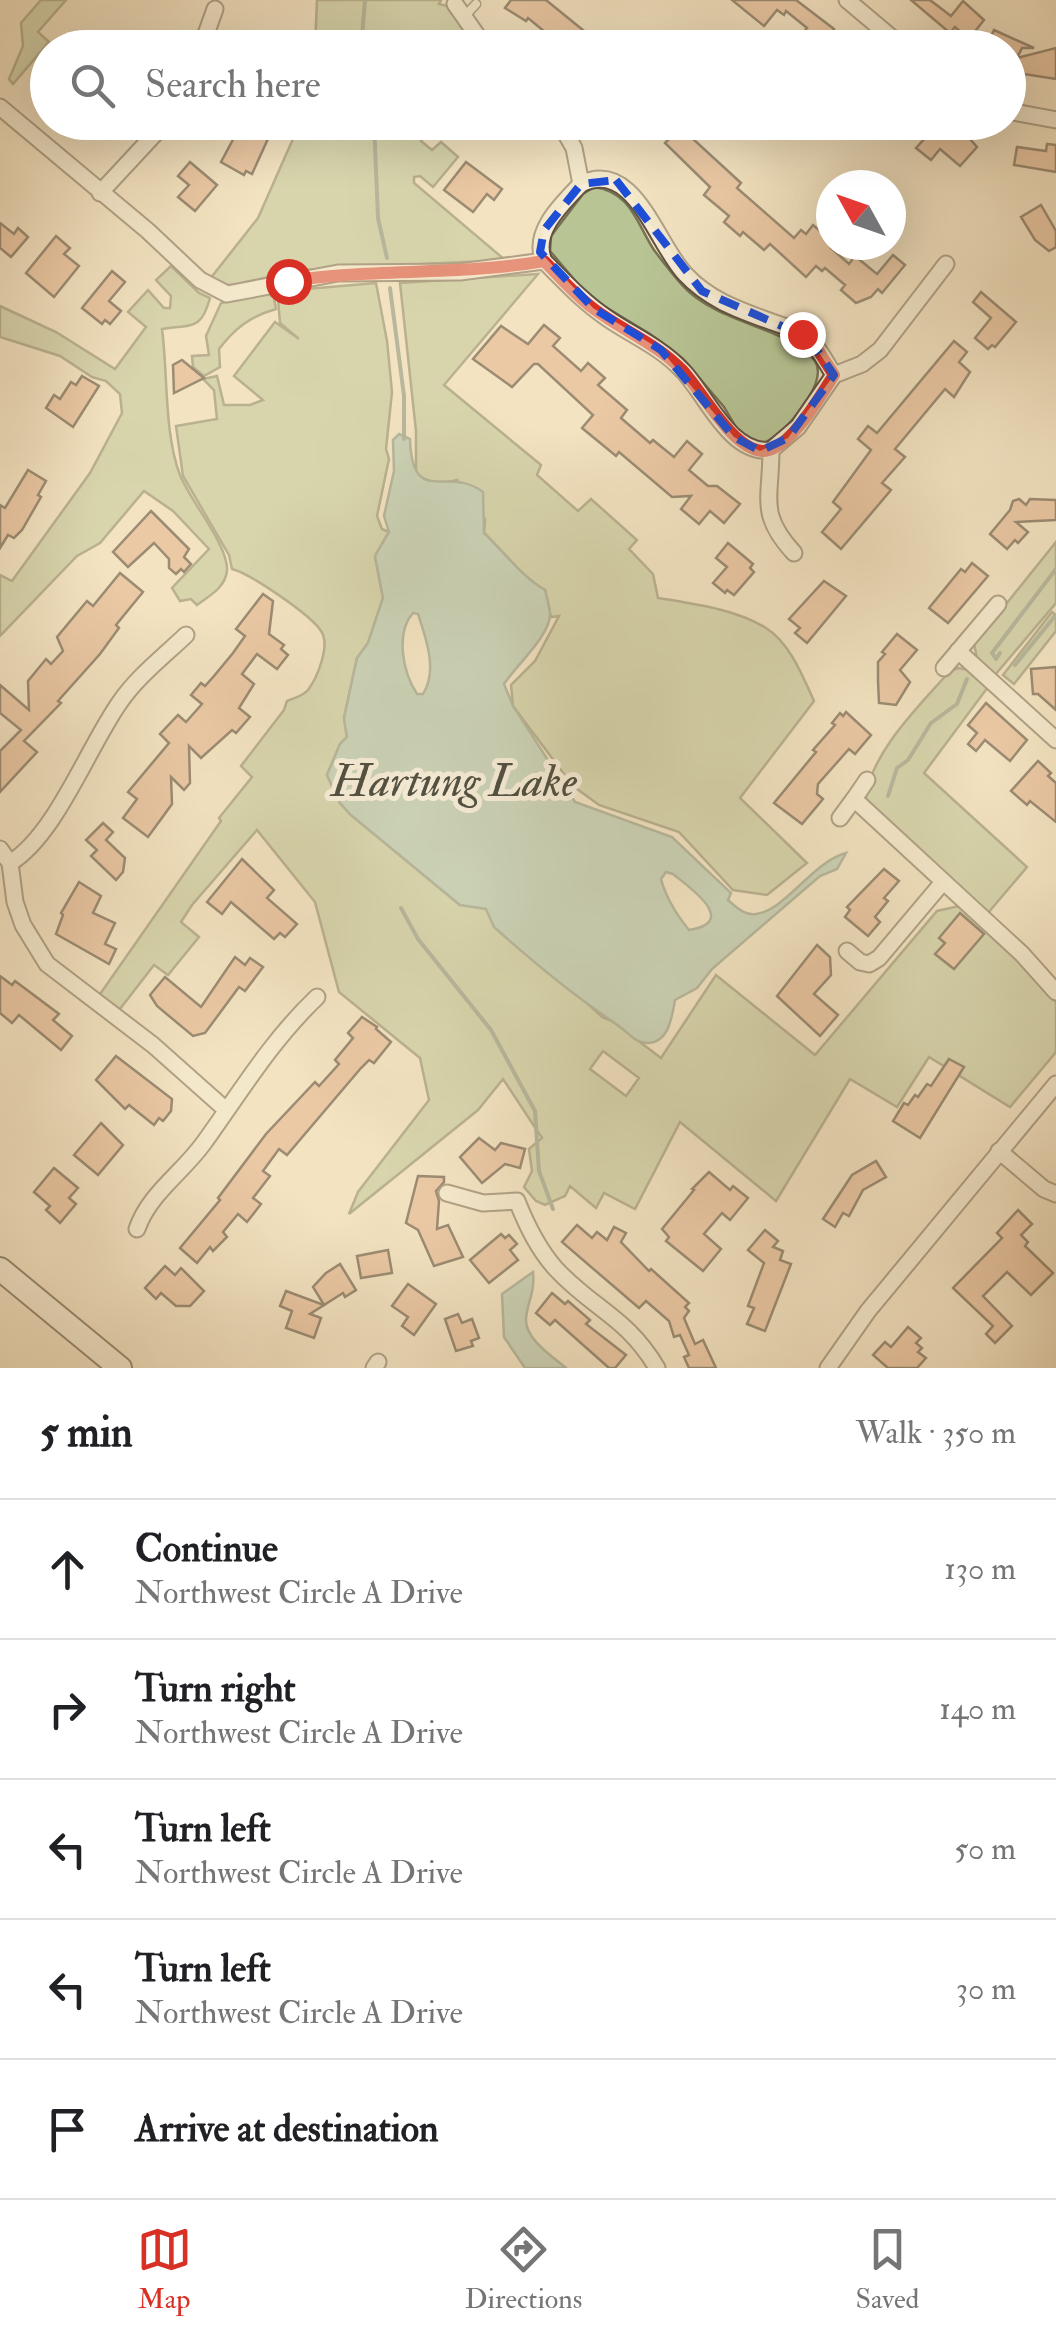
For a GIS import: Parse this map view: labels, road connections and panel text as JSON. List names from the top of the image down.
{
  "water": ["Hartung Lake"],
  "north": "top left",
  "page": {
    "search": "Search here",
    "heading": ["5 min", "Walk · 350 m"],
    "list": [
      ["Continue", "Northwest Circle A Drive", "130 m"],
      ["Turn right", "Northwest Circle A Drive", "140 m"],
      ["Turn left", "Northwest Circle A Drive", "50 m"],
      ["Turn left", "Northwest Circle A Drive", "30 m"],
      "Arrive at destination"
    ],
    "nav": ["Map", "Directions", "Saved"]
  }
}
